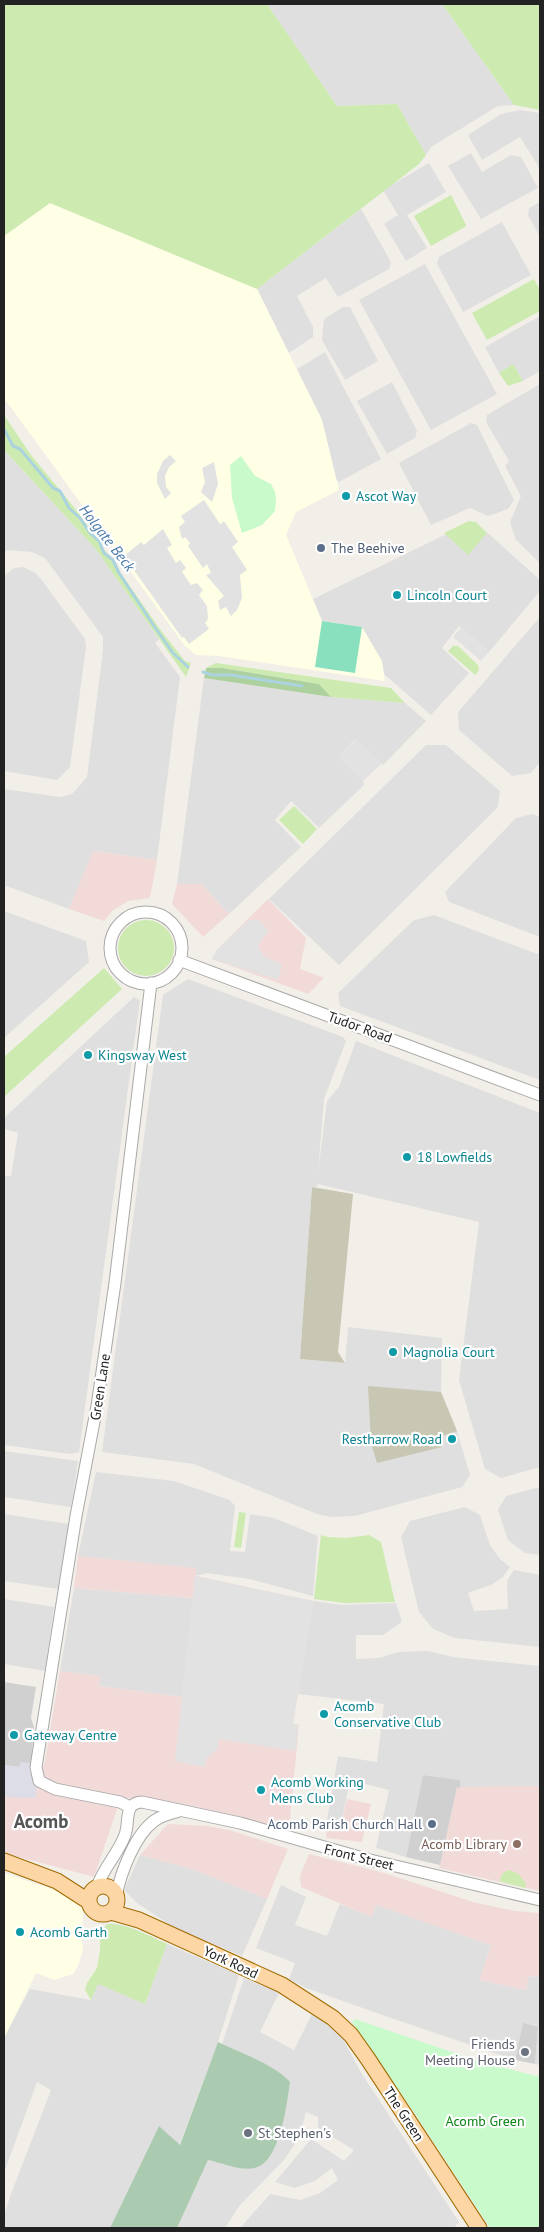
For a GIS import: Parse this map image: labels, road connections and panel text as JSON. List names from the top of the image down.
{
  "streets": {
    "main road": ["York Road", "The Green"],
    "street": ["Tudor Road", "Green Lane", "Front Street"]
  },
  "crossings": [
    ["Tudor Road", "Green Lane"],
    ["Green Lane", "Front Street"],
    ["York Road", "The Green"]
  ],
  "districts": ["Acomb"],
  "water": ["Holgate Beck"],
  "parks": ["Acomb Green"],
  "places": [
    "Ascot Way",
    "The Beehive",
    "Lincoln Court",
    "Kingsway West",
    "18 Lowfields",
    "Magnolia Court",
    "Restharrow Road",
    "Acomb Conservative Club",
    "Gateway Centre",
    "Acomb Working Mens Club",
    "Acomb Parish Church Hall",
    "Acomb Library",
    "Acomb Garth",
    "Friends Meeting House",
    "St Stephen's"
  ]
}
